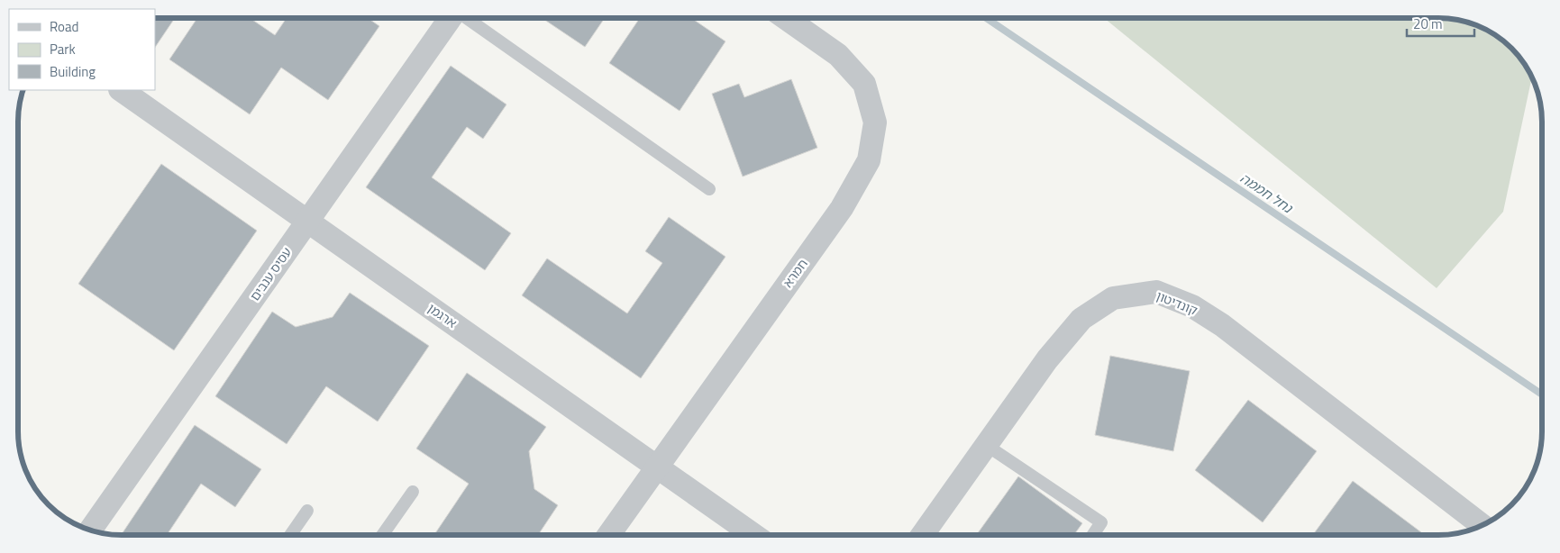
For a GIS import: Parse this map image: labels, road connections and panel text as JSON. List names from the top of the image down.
{
  "streets": {
    "street": [
      "חמרא",
      "עסיס ענבים",
      "קונדיטון",
      "ארגמן"
    ]
  },
  "crossings": [
    ["חמרא", "ארגמן"],
    ["עסיס ענבים", "ארגמן"]
  ],
  "water": ["נחל חממה"],
  "legend": ["Road", "Park", "Building"],
  "scale_bar": "20 m"
}
